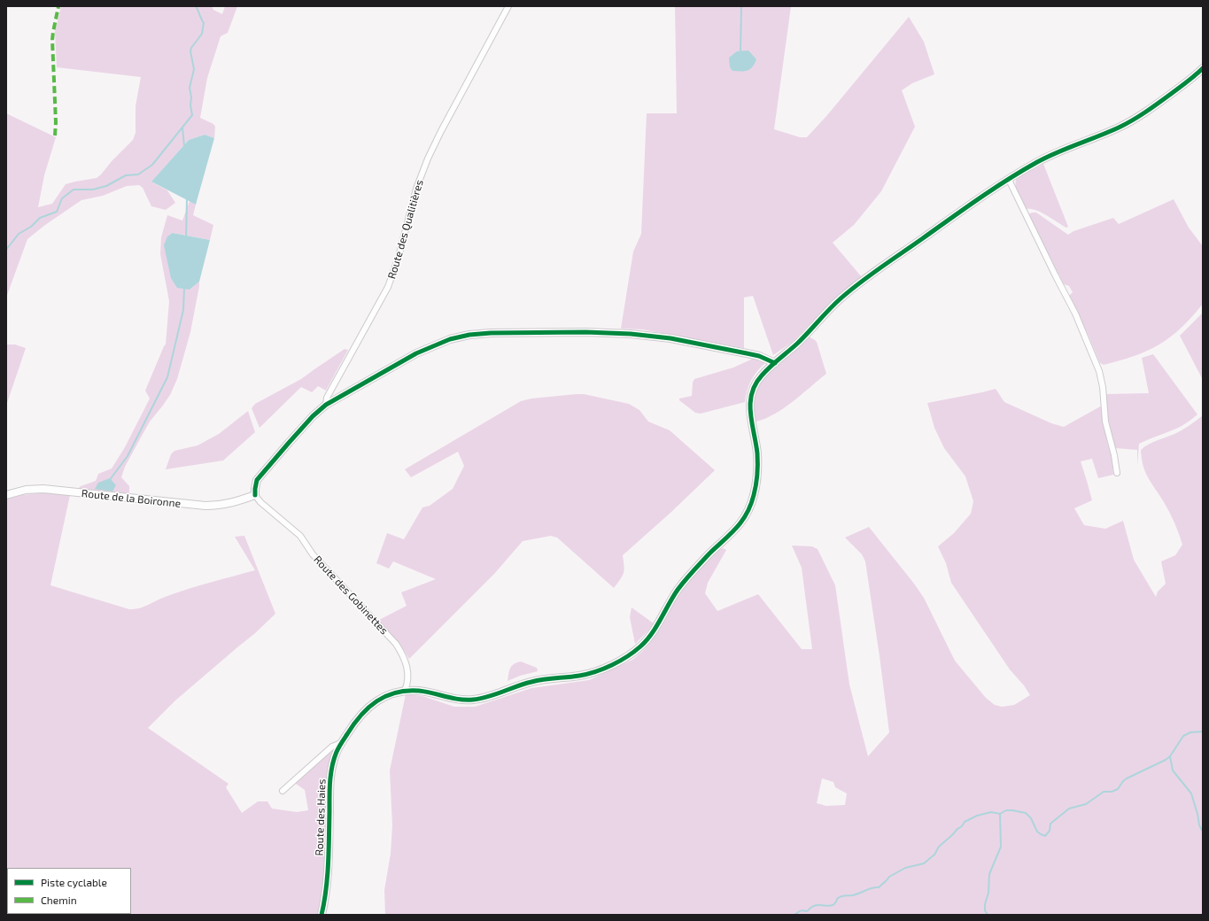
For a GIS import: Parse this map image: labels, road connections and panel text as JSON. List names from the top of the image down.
{
  "streets": {
    "street": [
      "Route des Qualitières",
      "Route de la Boironne",
      "Route des Gobinettes",
      "Route des Haies"
    ]
  },
  "crossings": [
    ["Route de la Boironne", "Route des Gobinettes"],
    ["Route des Gobinettes", "Route des Haies"]
  ],
  "legend": ["Piste cyclable", "Chemin"]
}
